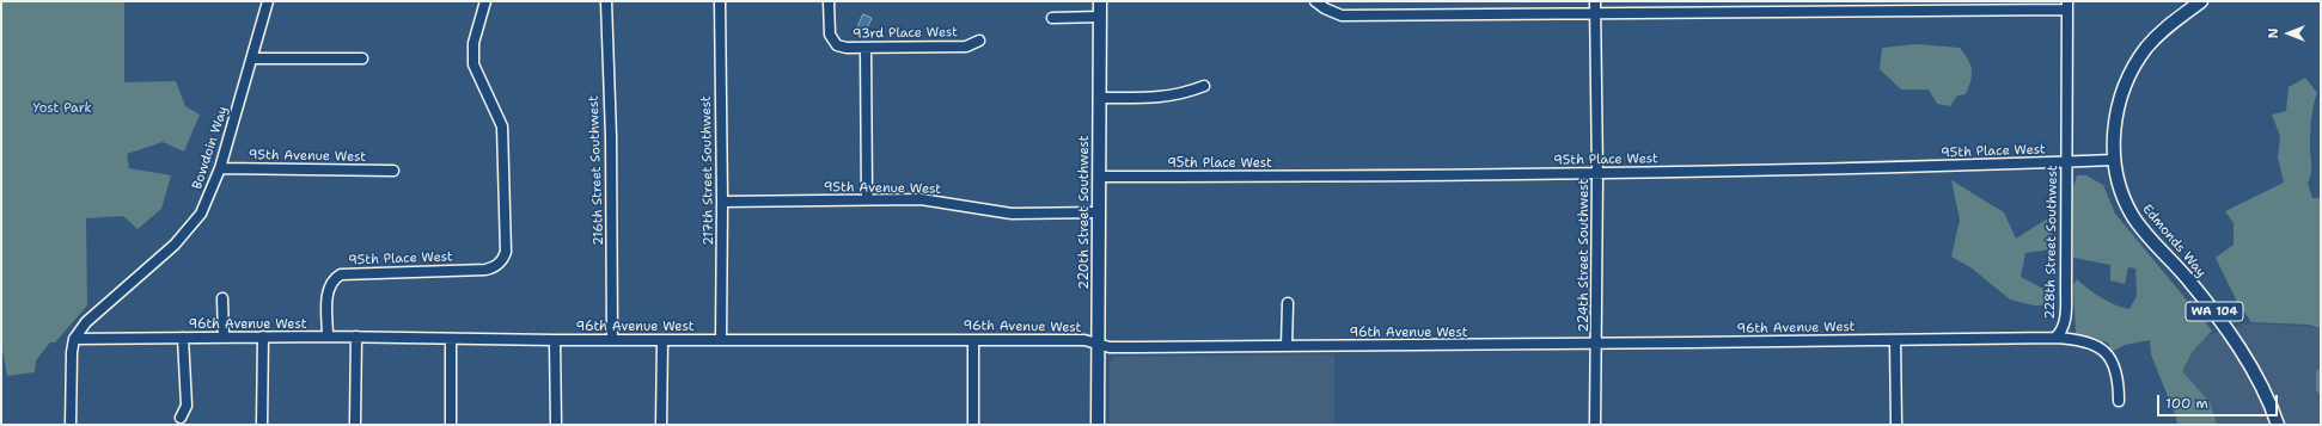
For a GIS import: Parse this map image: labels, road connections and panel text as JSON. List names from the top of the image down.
{
  "streets": {
    "main road": ["220th Street Southwest", "Edmonds Way", "WA 104"],
    "street": [
      "93rd Place West",
      "Bowdoin Way",
      "95th Place West",
      "95th Avenue West",
      "216th Street Southwest",
      "217th Street Southwest",
      "228th Street Southwest",
      "224th Street Southwest",
      "96th Avenue West"
    ]
  },
  "crossings": [
    ["Bowdoin Way", "95th Avenue West"],
    ["Bowdoin Way", "96th Avenue West"],
    ["95th Place West", "220th Street Southwest"],
    ["95th Place West", "Edmonds Way"],
    ["95th Place West", "228th Street Southwest"],
    ["95th Place West", "224th Street Southwest"],
    ["95th Place West", "96th Avenue West"],
    ["95th Avenue West", "217th Street Southwest"],
    ["95th Avenue West", "220th Street Southwest"],
    ["216th Street Southwest", "96th Avenue West"],
    ["217th Street Southwest", "96th Avenue West"],
    ["220th Street Southwest", "96th Avenue West"],
    ["228th Street Southwest", "96th Avenue West"],
    ["224th Street Southwest", "96th Avenue West"]
  ],
  "parks": ["Yost Park"],
  "scale_bar": "100 m",
  "north": "left"
}
